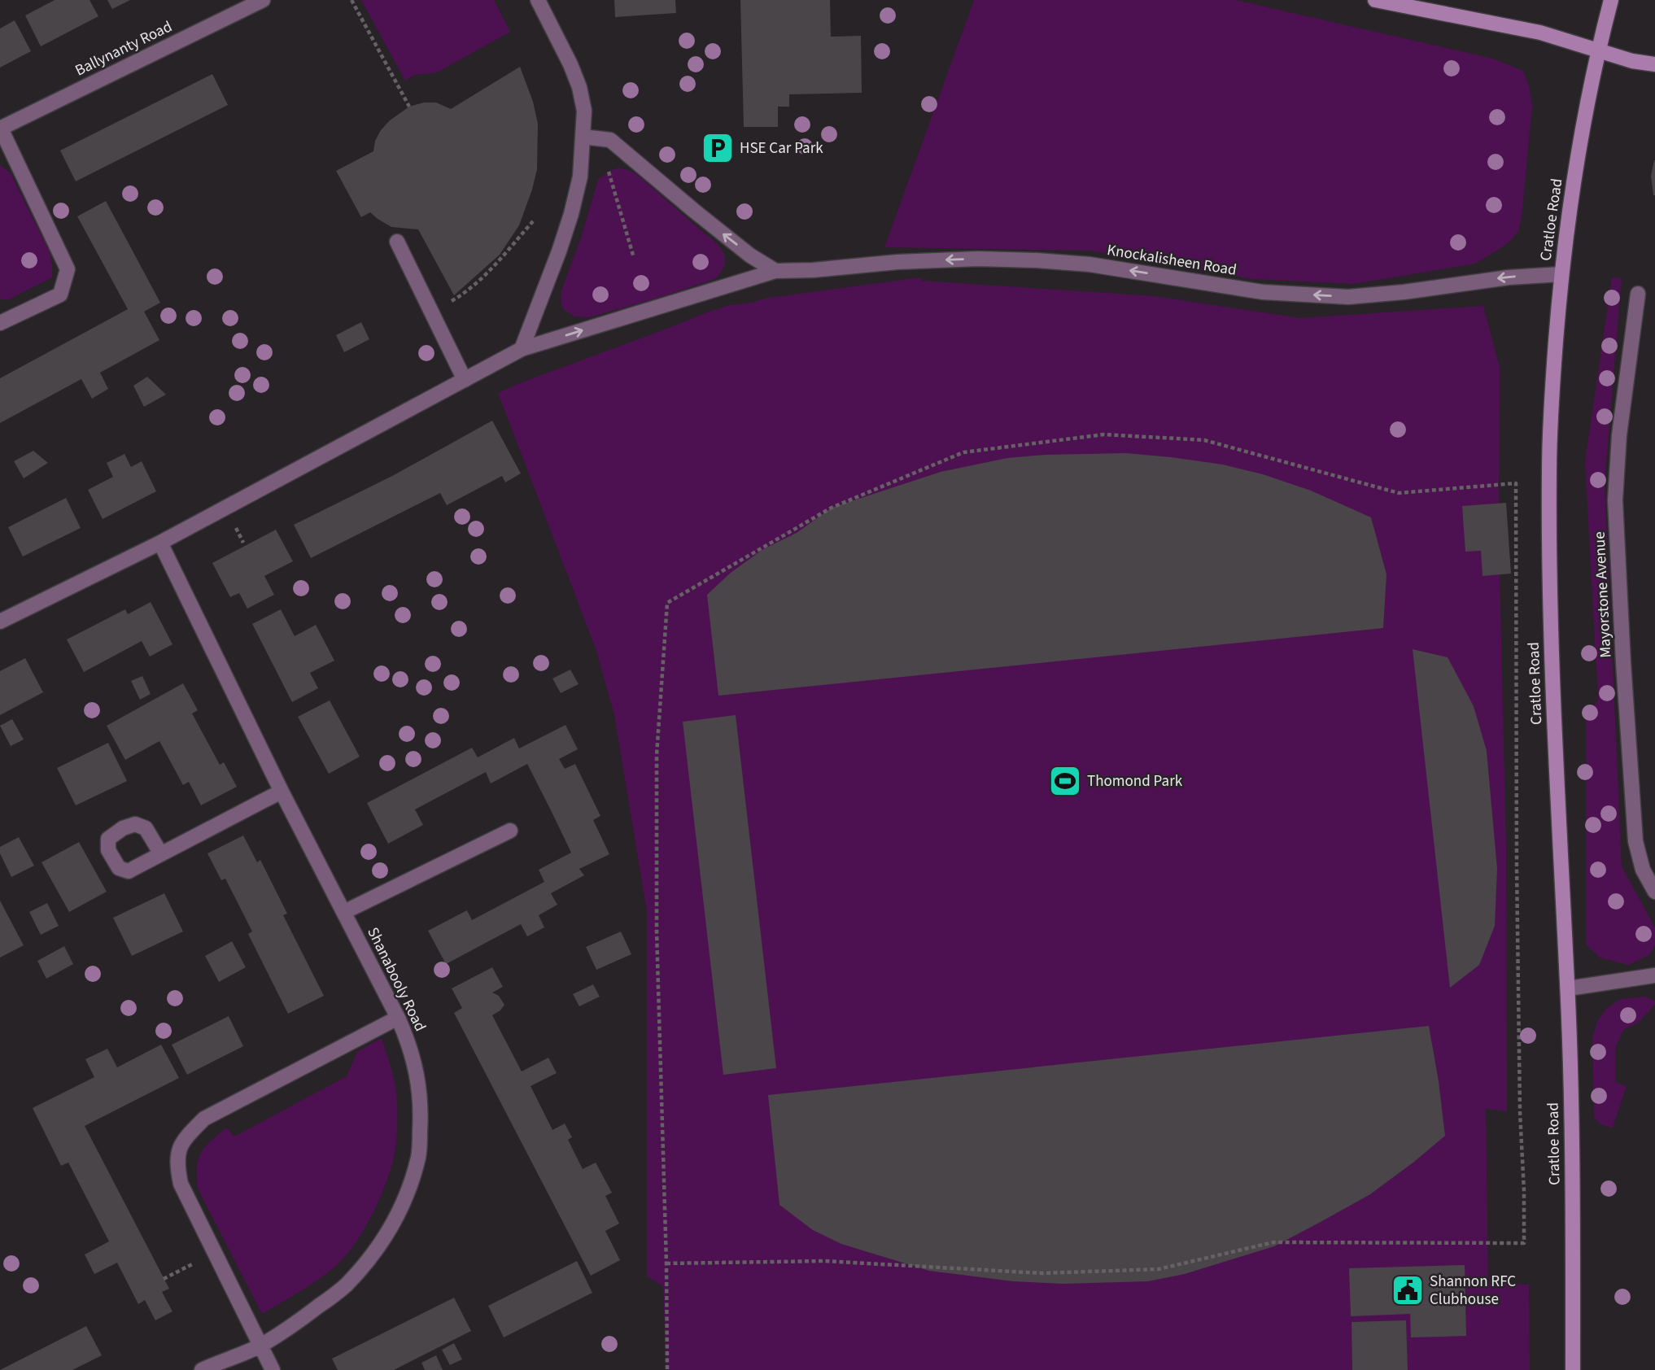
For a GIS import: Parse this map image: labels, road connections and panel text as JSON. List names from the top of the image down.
{
  "streets": {
    "main road": ["Cratloe Road"],
    "street": [
      "Ballynanty Road",
      "Knockalisheen Road",
      "Mayorstone Avenue",
      "Shanabooly Road"
    ]
  },
  "crossings": [
    ["Cratloe Road", "Knockalisheen Road"],
    ["Knockalisheen Road", "Shanabooly Road"]
  ],
  "places": {
    "parking": ["HSE Car Park"],
    "sports": ["Thomond Park"],
    "public building": ["Shannon RFC Clubhouse"]
  }
}
